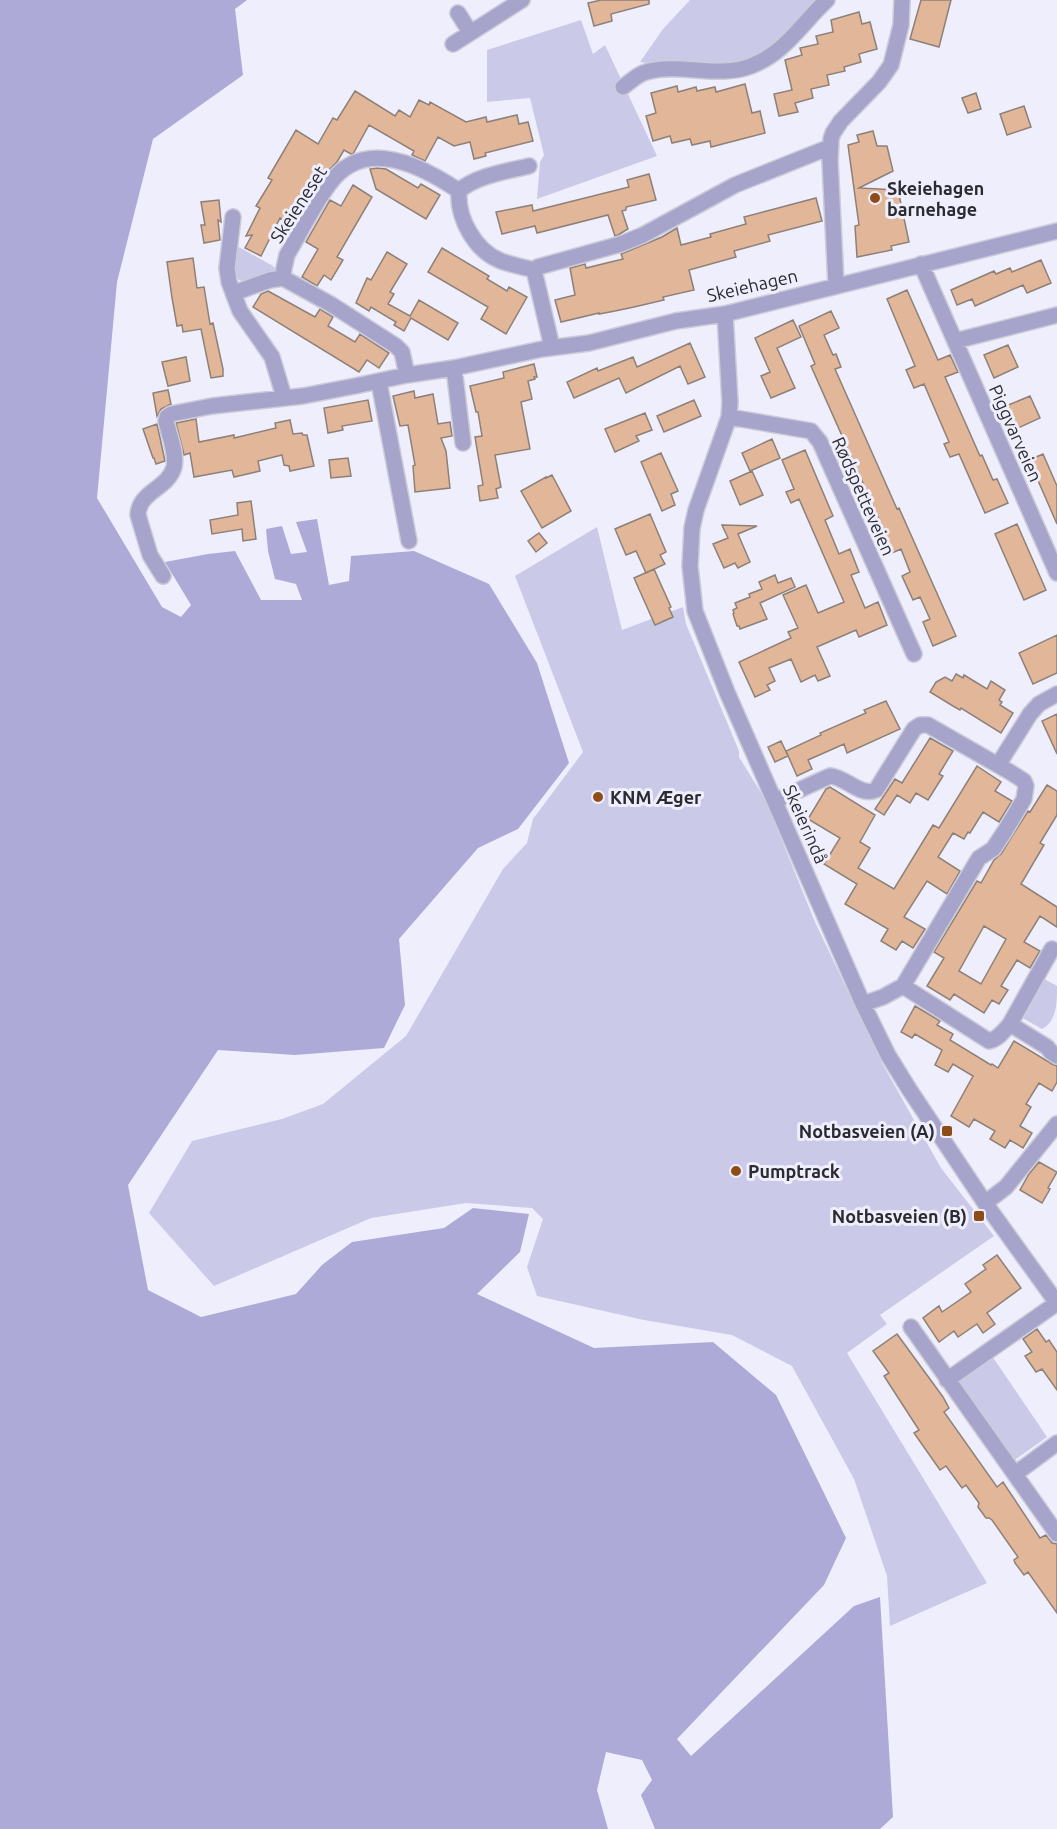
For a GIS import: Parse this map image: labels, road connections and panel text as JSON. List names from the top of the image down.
{
  "streets": {
    "street": [
      "Skeieneset",
      "Skeiehagen",
      "Piggvarveien",
      "Rødspetteveien",
      "Skeierindå"
    ]
  },
  "crossings": [
    ["Skeiehagen", "Piggvarveien"],
    ["Skeiehagen", "Skeierindå"],
    ["Rødspetteveien", "Skeierindå"]
  ],
  "places": {
    "other": ["Skeiehagen barnehage", "KNM Æger", "Pumptrack"],
    "transit": ["Notbasveien (A)", "Notbasveien (B)"]
  }
}
